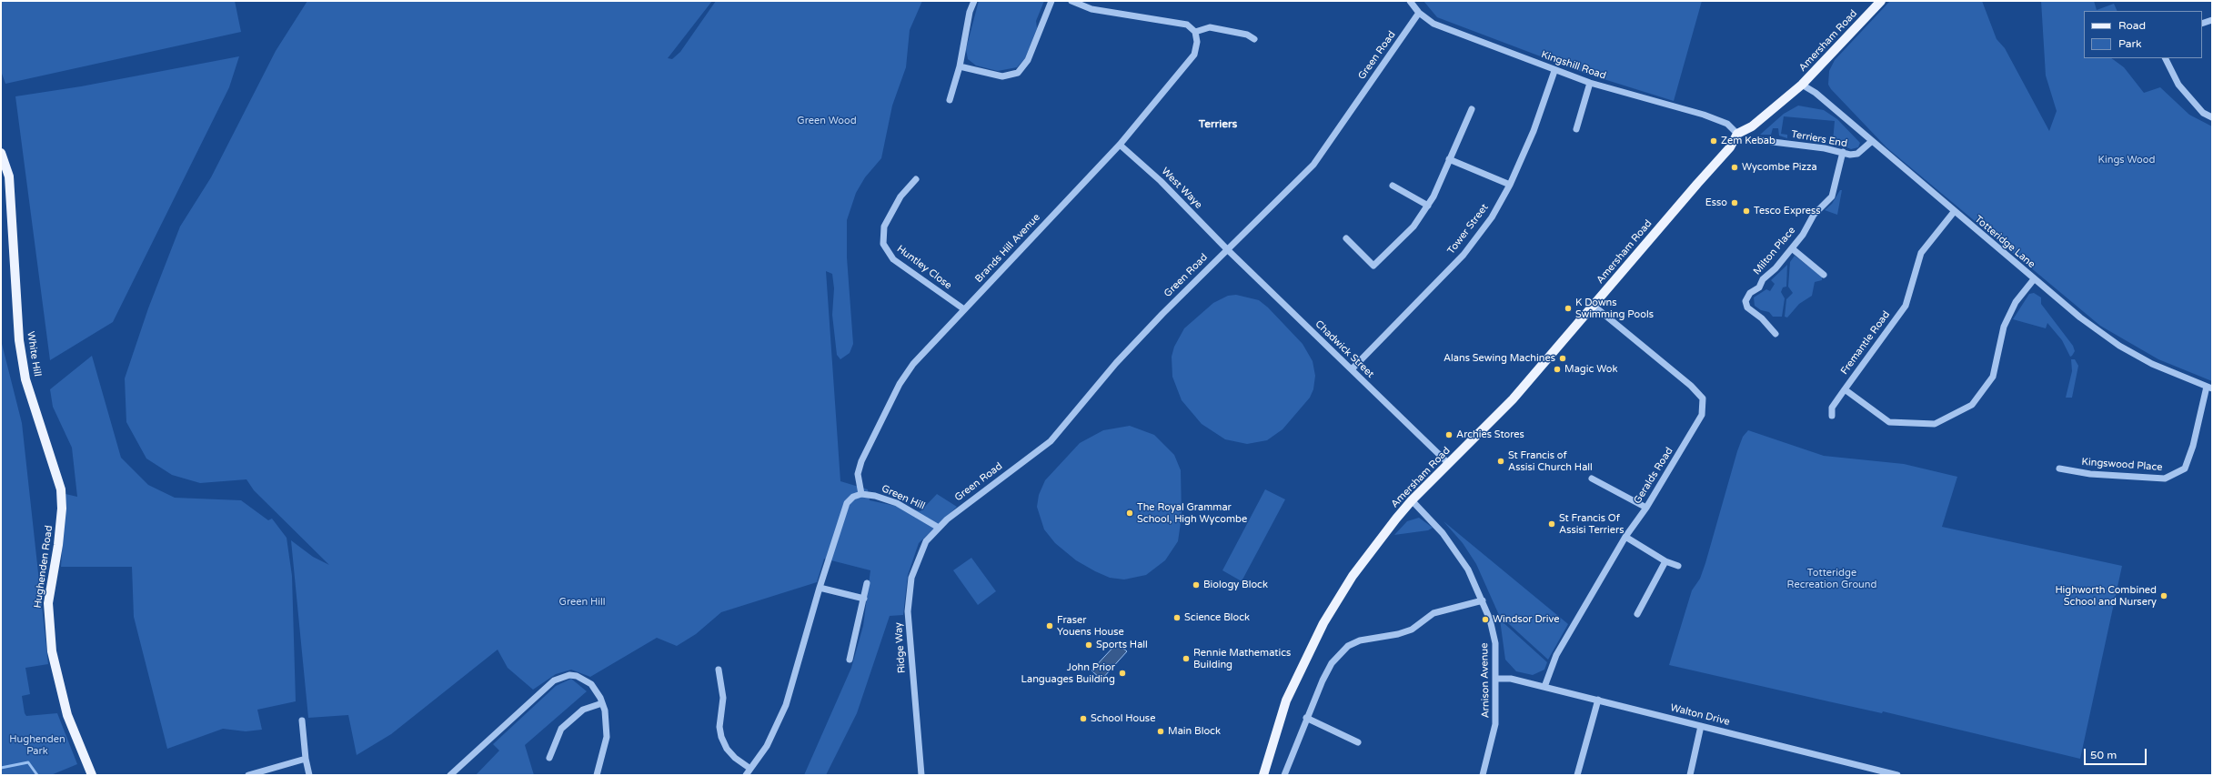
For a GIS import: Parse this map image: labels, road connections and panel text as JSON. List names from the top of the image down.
{
  "streets": {
    "main road": ["Amersham Road", "White Hill", "Hughenden Road"],
    "street": [
      "Green Road",
      "Kingshill Road",
      "Terriers End",
      "West Waye",
      "Tower Street",
      "Totteridge Lane",
      "Brands Hill Avenue",
      "Milton Place",
      "Huntley Close",
      "Fremantle Road",
      "Chadwick Street",
      "Kingswood Place",
      "Geralds Road",
      "Green Hill",
      "Ridge Way",
      "Arnison Avenue",
      "Walton Drive"
    ]
  },
  "crossings": [
    ["Amersham Road", "Kingshill Road"],
    ["Amersham Road", "Totteridge Lane"],
    ["Amersham Road", "Chadwick Street"],
    ["Amersham Road", "Geralds Road"],
    ["Amersham Road", "Arnison Avenue"],
    ["Green Road", "Kingshill Road"],
    ["Green Road", "West Waye"],
    ["Green Road", "Chadwick Street"],
    ["Green Road", "Green Hill"],
    ["Green Road", "Ridge Way"],
    ["Kingshill Road", "Tower Street"],
    ["Terriers End", "Totteridge Lane"],
    ["Terriers End", "Milton Place"],
    ["West Waye", "Brands Hill Avenue"],
    ["West Waye", "Chadwick Street"],
    ["Tower Street", "Chadwick Street"],
    ["Totteridge Lane", "Fremantle Road"],
    ["Totteridge Lane", "Kingswood Place"],
    ["Brands Hill Avenue", "Huntley Close"],
    ["Brands Hill Avenue", "Green Hill"],
    ["White Hill", "Hughenden Road"],
    ["Geralds Road", "Walton Drive"],
    ["Green Hill", "Ridge Way"],
    ["Arnison Avenue", "Walton Drive"]
  ],
  "districts": ["Terriers"],
  "parks": [
    "Green Wood",
    "Kings Wood",
    "Totteridge Recreation Ground",
    "Green Hill",
    "Hughenden Park"
  ],
  "places": [
    "Zem Kebab",
    "Wycombe Pizza",
    "Esso",
    "Tesco Express",
    "K Downs Swimming Pools",
    "Alans Sewing Machines",
    "Magic Wok",
    "Archies Stores",
    "St Francis of Assisi Church Hall",
    "The Royal Grammar School, High Wycombe",
    "St Francis Of Assisi Terriers",
    "Biology Block",
    "Highworth Combined School and Nursery",
    "Science Block",
    "Windsor Drive",
    "Fraser Youens House",
    "Sports Hall",
    "Rennie Mathematics Building",
    "John Prior Languages Building",
    "School House",
    "Main Block"
  ],
  "legend": ["Road", "Park"],
  "scale_bar": "50 m"
}
